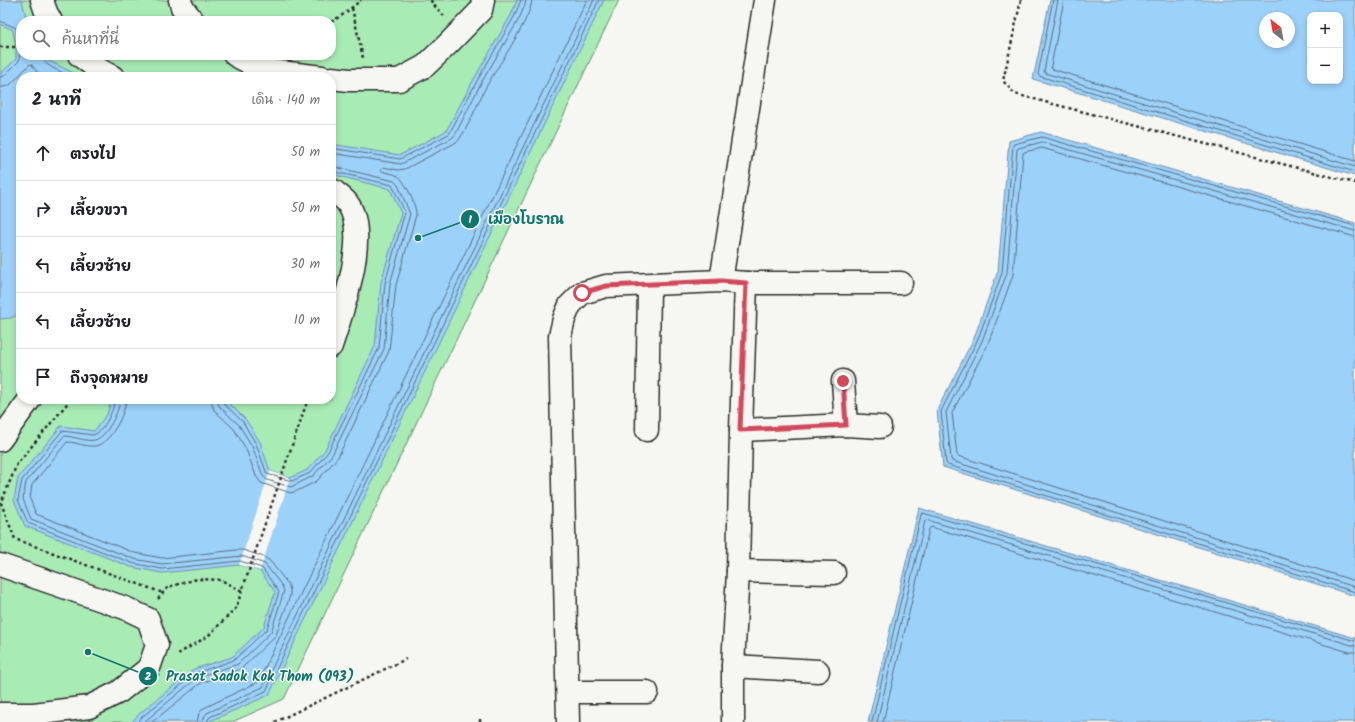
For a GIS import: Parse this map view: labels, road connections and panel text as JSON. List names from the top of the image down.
{
  "places": ["เมืองโบราณ", "Prasat Sadok Kok Thom (093)"],
  "north": "top left",
  "page": {
    "map_buttons": ["+", "−"],
    "search": "ค้นหาที่นี่",
    "heading": ["2 นาที", "เดิน · 140 m"],
    "list": [
      ["ตรงไป", "50 m"],
      ["เลี้ยวขวา", "50 m"],
      ["เลี้ยวซ้าย", "30 m"],
      ["เลี้ยวซ้าย", "10 m"],
      "ถึงจุดหมาย"
    ]
  }
}
